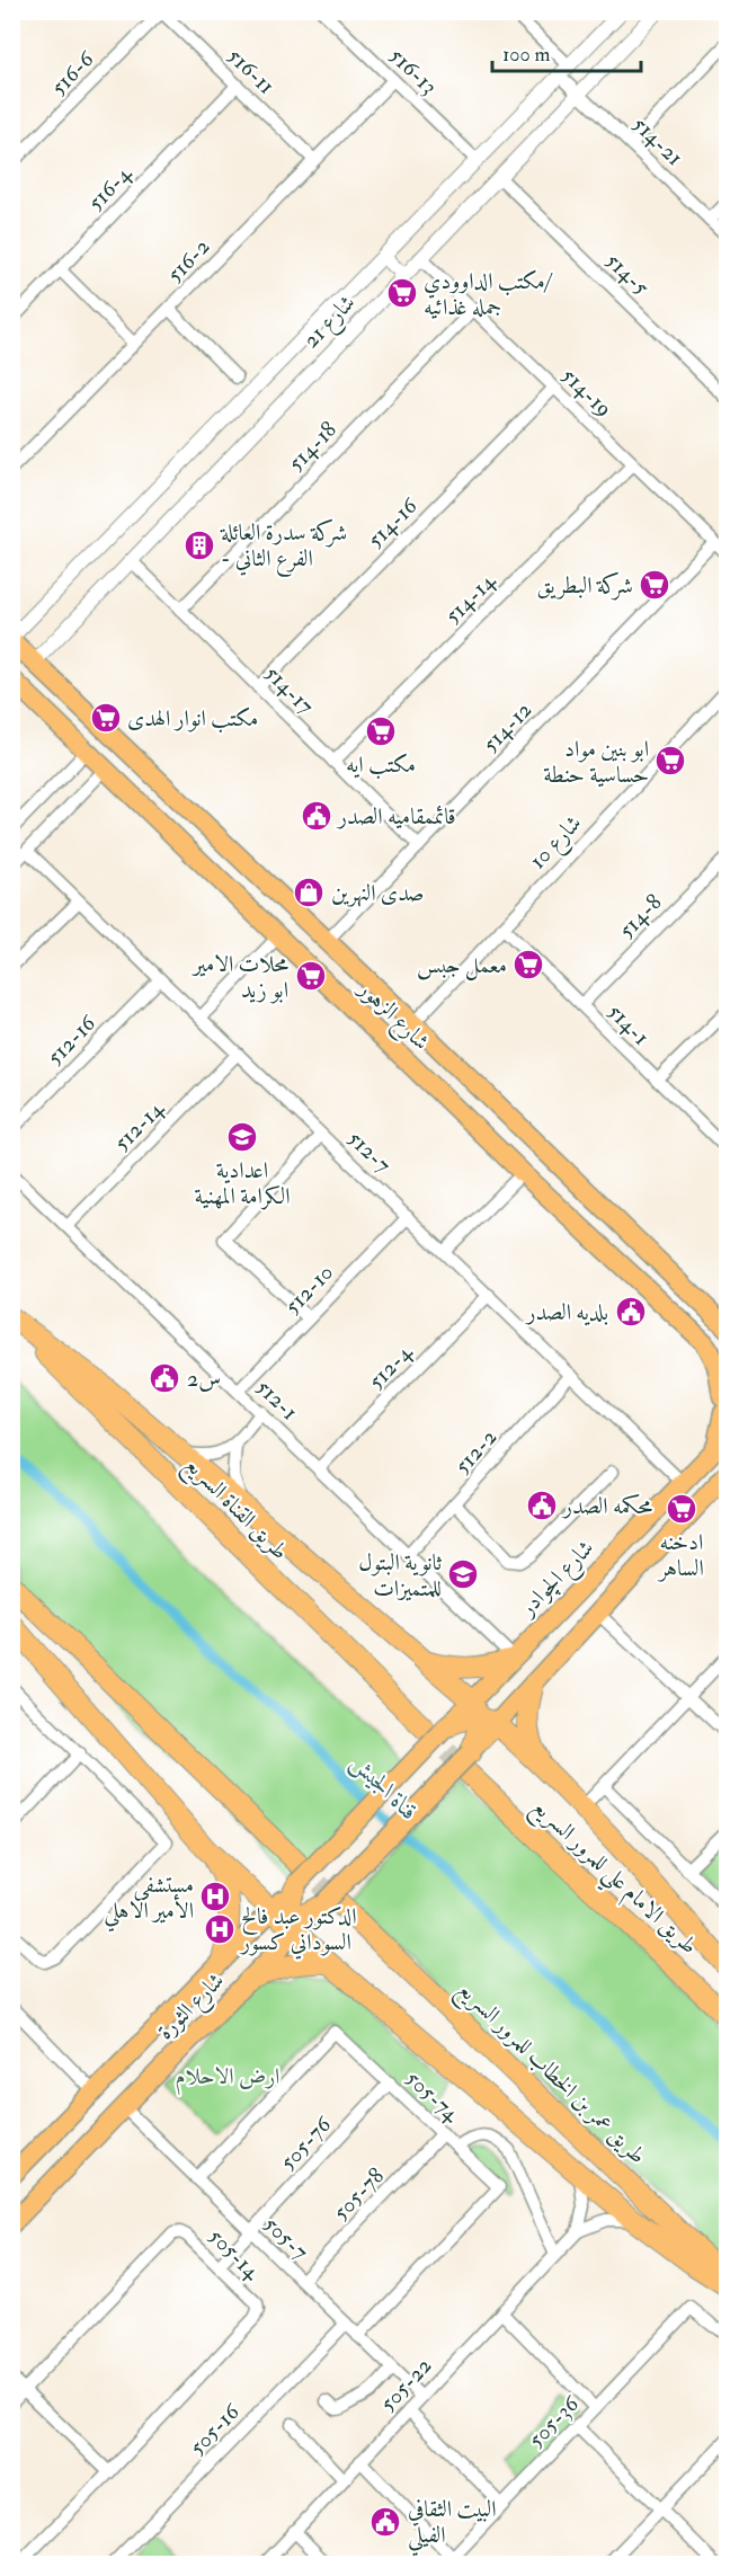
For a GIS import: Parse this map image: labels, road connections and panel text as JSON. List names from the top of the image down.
{
  "streets": {
    "highway": ["طريق القناة السريع", "طريق الامام علي للمرور السريع", "طريق عمر بن الخطاب للمرور السريع"],
    "main road": ["شارع الزهور", "شارع الچوادر", "شارع الثورة"],
    "street": [
      "516-11",
      "516-13",
      "516-6",
      "514-21",
      "516-4",
      "516-2",
      "514-5",
      "شارع 21",
      "514-19",
      "514-18",
      "514-16",
      "514-14",
      "514-17",
      "514-12",
      "شارع 10",
      "514-8",
      "514-1",
      "512-16",
      "512-14",
      "512-7",
      "512-10",
      "512-4",
      "512-1",
      "512-2",
      "505-74",
      "505-76",
      "505-78",
      "505-7",
      "505-14",
      "505-22",
      "505-36",
      "505-16"
    ]
  },
  "crossings": [
    ["516-11", "516-6"],
    ["516-11", "516-4"],
    ["516-11", "516-2"],
    ["516-13", "516-2"],
    ["516-13", "شارع 21"],
    ["514-21", "شارع 21"],
    ["514-5", "شارع 21"],
    ["شارع 21", "514-19"],
    ["شارع 21", "514-17"],
    ["شارع 21", "شارع الزهور"],
    ["514-19", "514-18"],
    ["514-19", "514-16"],
    ["514-19", "514-14"],
    ["514-19", "514-12"],
    ["514-18", "514-17"],
    ["514-16", "514-17"],
    ["514-14", "514-17"],
    ["514-17", "514-12"],
    ["514-12", "شارع الزهور"],
    ["شارع 10", "شارع الزهور"],
    ["شارع 10", "514-1"],
    ["514-8", "514-1"],
    ["شارع الزهور", "شارع الچوادر"],
    ["512-16", "512-7"],
    ["512-14", "512-7"],
    ["512-14", "512-1"],
    ["512-7", "512-10"],
    ["512-7", "512-4"],
    ["512-7", "512-2"],
    ["512-7", "شارع الچوادر"],
    ["512-10", "512-1"],
    ["512-4", "512-1"],
    ["512-1", "512-2"],
    ["512-1", "شارع الچوادر"],
    ["شارع الثورة", "505-7"],
    ["505-74", "505-76"],
    ["505-74", "505-78"],
    ["505-74", "505-7"],
    ["505-76", "505-7"],
    ["505-76", "505-14"],
    ["505-78", "505-7"],
    ["505-7", "505-22"],
    ["505-7", "505-16"]
  ],
  "water": ["قناة الجيش"],
  "parks": ["ارض الاحلام"],
  "places": {
    "supermarket": [
      "مكتب الداوودي/ جمله غذائيه",
      "شركة البطريق",
      "مكتب انوار الهدى",
      "مكتب ايه",
      "ابو بنين مواد حساسية حنطة",
      "معمل جبس",
      "محلات الامير ابو زيد",
      "ادخنه الساهر"
    ],
    "building": ["شركة سدرة العائلة - الفرع الثاني"],
    "public building": [
      "قائممقاميه الصدر",
      "بلديه الصدر",
      "س2",
      "محكمه الصدر",
      "البيت الثقافي الفيلي"
    ],
    "shop": ["صدى النهرين"],
    "school or university": ["اعدادية الكرامة المهنية", "ثانوية البتول للمتميزات"],
    "hospital": ["مستشفى الأمير الاهلي", "الدكتور عبد فالح السوداني كسور"]
  },
  "scale_bar": "100 m"
}
